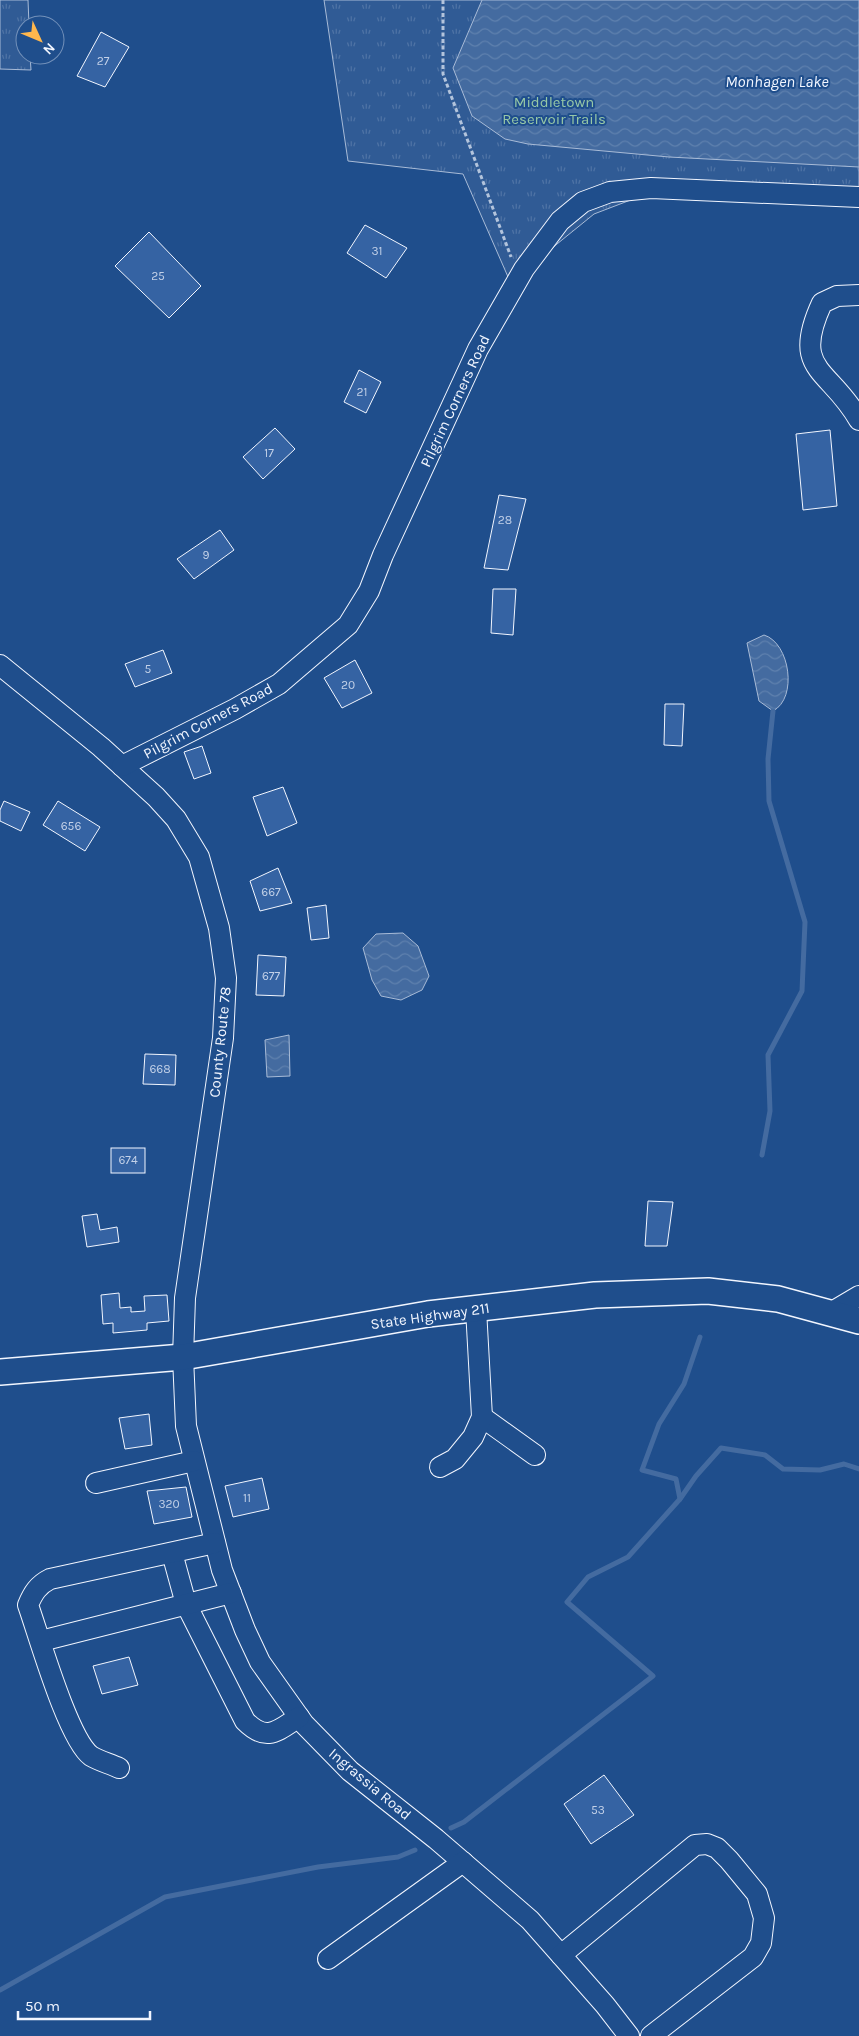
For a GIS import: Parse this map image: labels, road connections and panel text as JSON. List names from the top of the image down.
{
  "streets": {
    "main road": ["State Highway 211"],
    "street": ["Pilgrim Corners Road", "County Route 78", "Ingrassia Road"]
  },
  "crossings": [
    ["Pilgrim Corners Road", "County Route 78"],
    ["County Route 78", "State Highway 211"],
    ["County Route 78", "Ingrassia Road"],
    ["State Highway 211", "Ingrassia Road"]
  ],
  "water": ["Monhagen Lake"],
  "parks": ["Middletown Reservoir Trails"],
  "house_numbers": [
    "27",
    "31",
    "25",
    "21",
    "17",
    "28",
    "9",
    "5",
    "20",
    "656",
    "667",
    "677",
    "668",
    "674",
    "11",
    "320",
    "53"
  ],
  "scale_bar": "50 m",
  "north": "bottom right"
}
